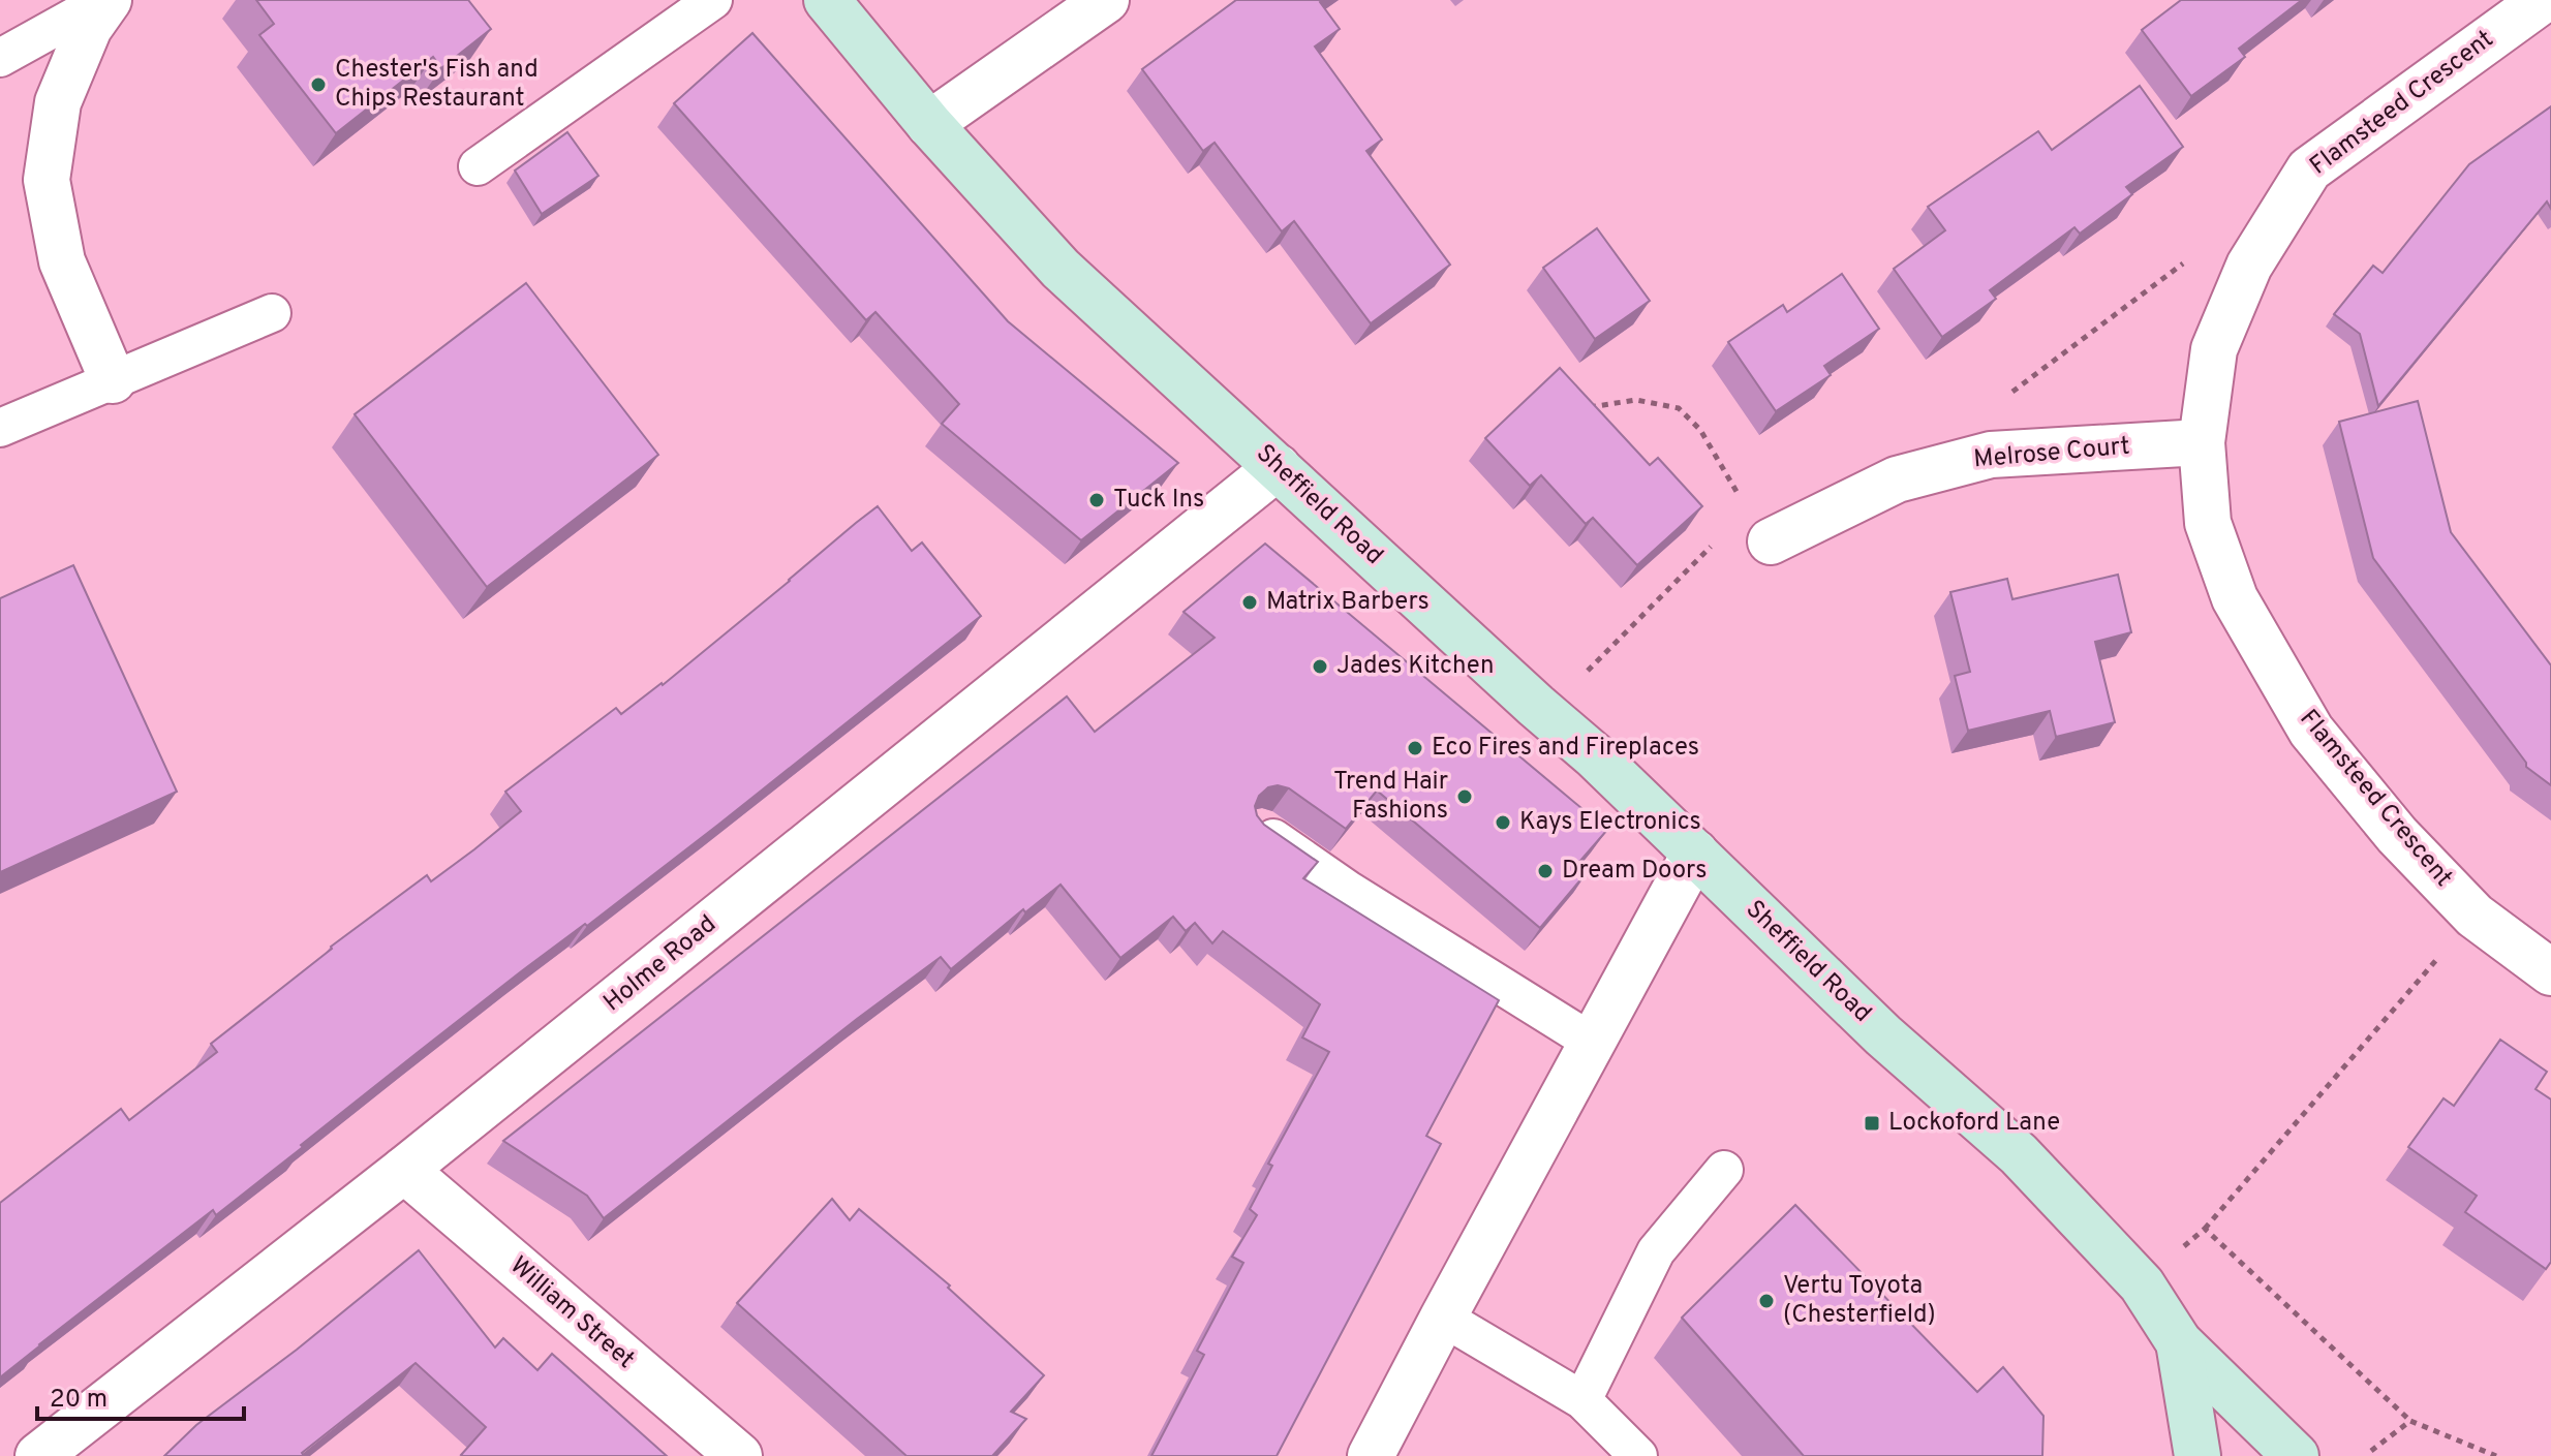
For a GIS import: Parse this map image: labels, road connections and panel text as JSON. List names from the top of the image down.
{
  "streets": {
    "main road": ["Sheffield Road"],
    "street": [
      "Flamsteed Crescent",
      "Melrose Court",
      "Holme Road",
      "William Street"
    ]
  },
  "crossings": [
    ["Flamsteed Crescent", "Melrose Court"],
    ["Sheffield Road", "Holme Road"],
    ["Holme Road", "William Street"]
  ],
  "places": {
    "other": [
      "Chester's Fish and Chips Restaurant",
      "Tuck Ins",
      "Matrix Barbers",
      "Jades Kitchen",
      "Eco Fires and Fireplaces",
      "Trend Hair Fashions",
      "Kays Electronics",
      "Dream Doors",
      "Vertu Toyota (Chesterfield)"
    ],
    "transit": ["Lockoford Lane"]
  },
  "scale_bar": "20 m"
}
